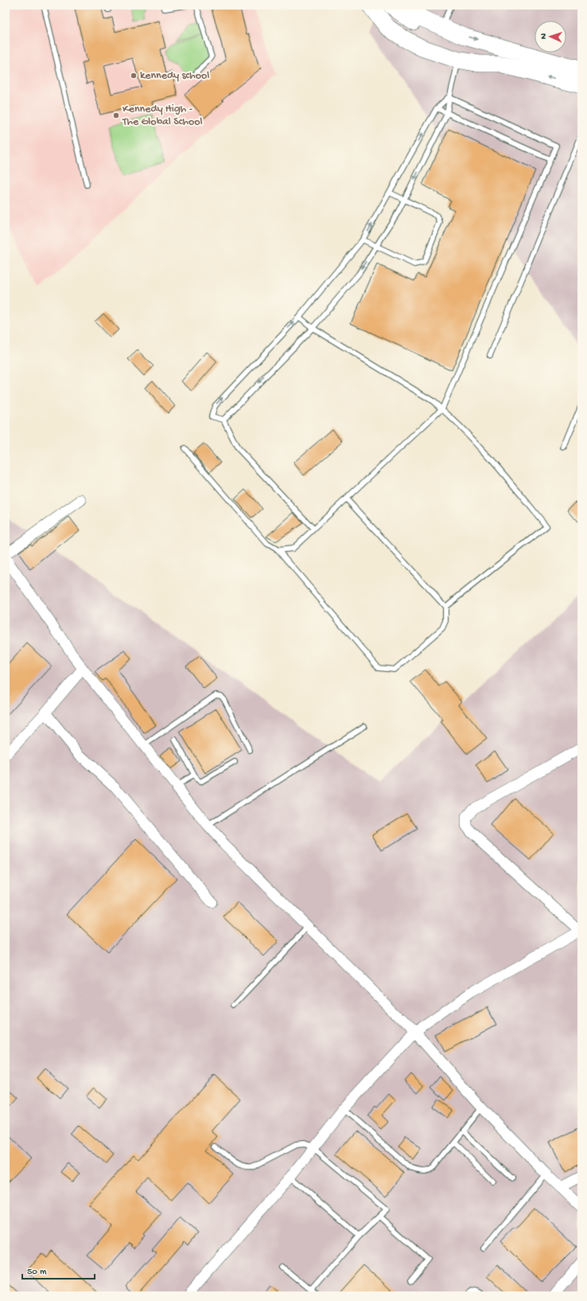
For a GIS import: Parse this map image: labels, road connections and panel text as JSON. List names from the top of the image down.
{
  "places": ["kennedy school", "Kennedy High - The Global School"],
  "scale_bar": "50 m",
  "north": "left"
}
